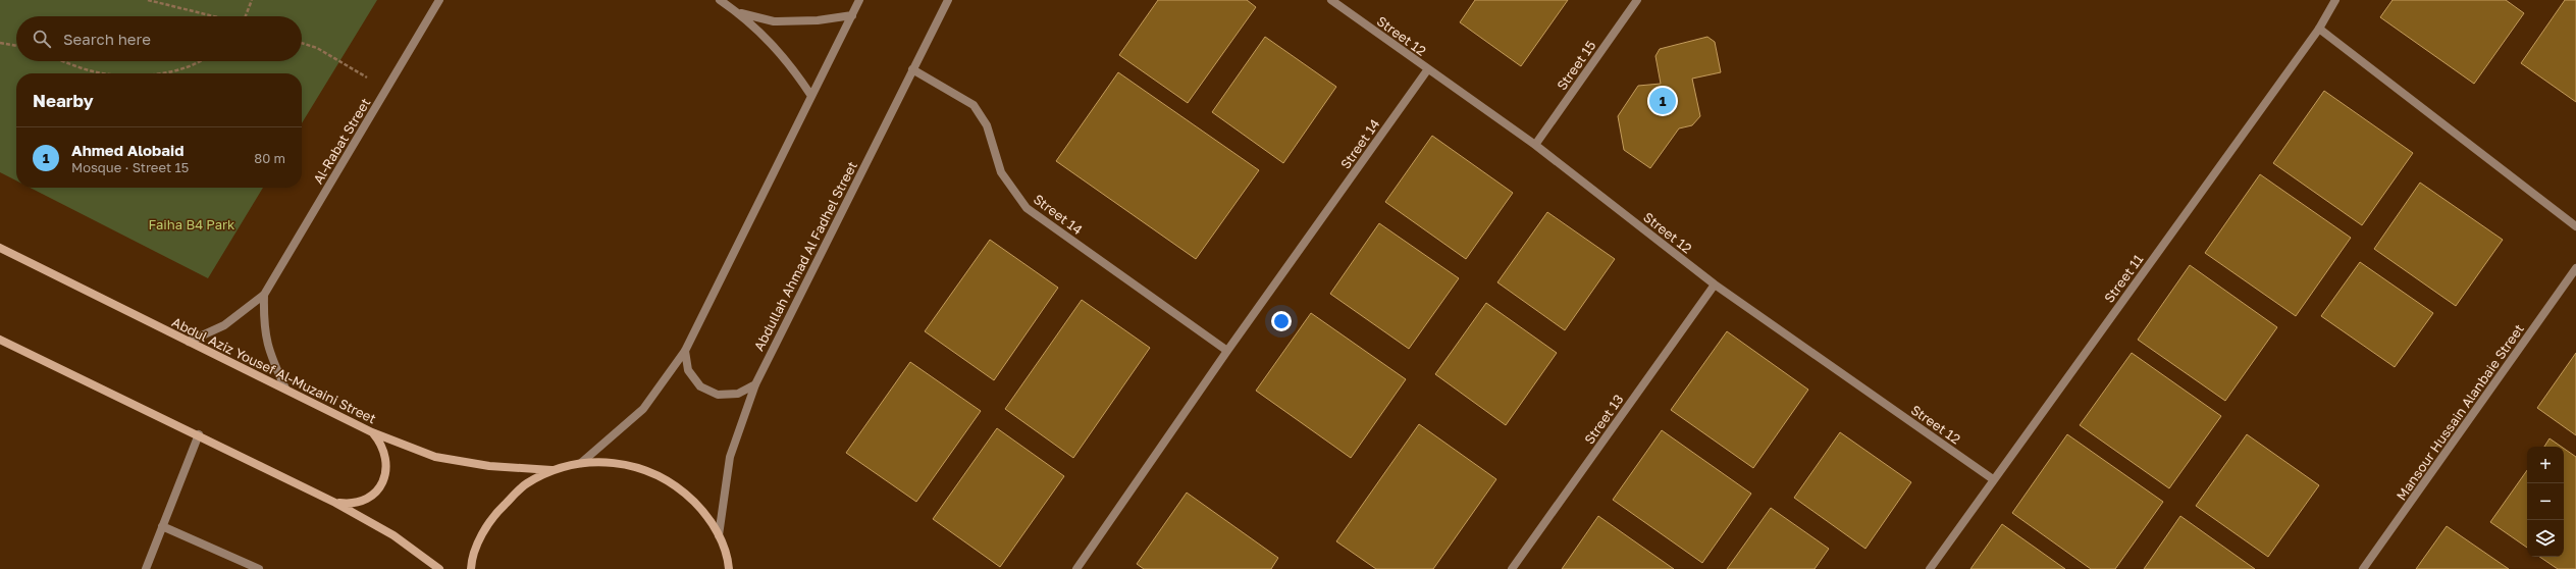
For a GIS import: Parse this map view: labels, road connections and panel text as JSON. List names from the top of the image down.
{
  "streets": {
    "street": [
      "Street 12",
      "Street 15",
      "Al-Rabat Street",
      "Street 14",
      "Abdullah Ahmad Al Fadhel Street",
      "Street 11",
      "Abdul Aziz Yousef Al-Muzaini Street",
      "Mansour Hussain Alanbaie Street",
      "Street 13"
    ]
  },
  "crossings": [
    ["Street 12", "Street 15"],
    ["Street 12", "Street 14"],
    ["Street 12", "Street 11"],
    ["Street 12", "Street 13"],
    ["Al-Rabat Street", "Abdul Aziz Yousef Al-Muzaini Street"],
    ["Street 14", "Abdullah Ahmad Al Fadhel Street"]
  ],
  "parks": ["Faiha B4 Park"],
  "page": {
    "search": "Search here",
    "heading": "Nearby",
    "pins": "1",
    "list": [
      {
        "mark": "1",
        "name": "Ahmed Alobaid",
        "note": "Mosque · Street 15",
        "value": "80 m"
      }
    ],
    "map_buttons": ["+", "−"]
  }
}
